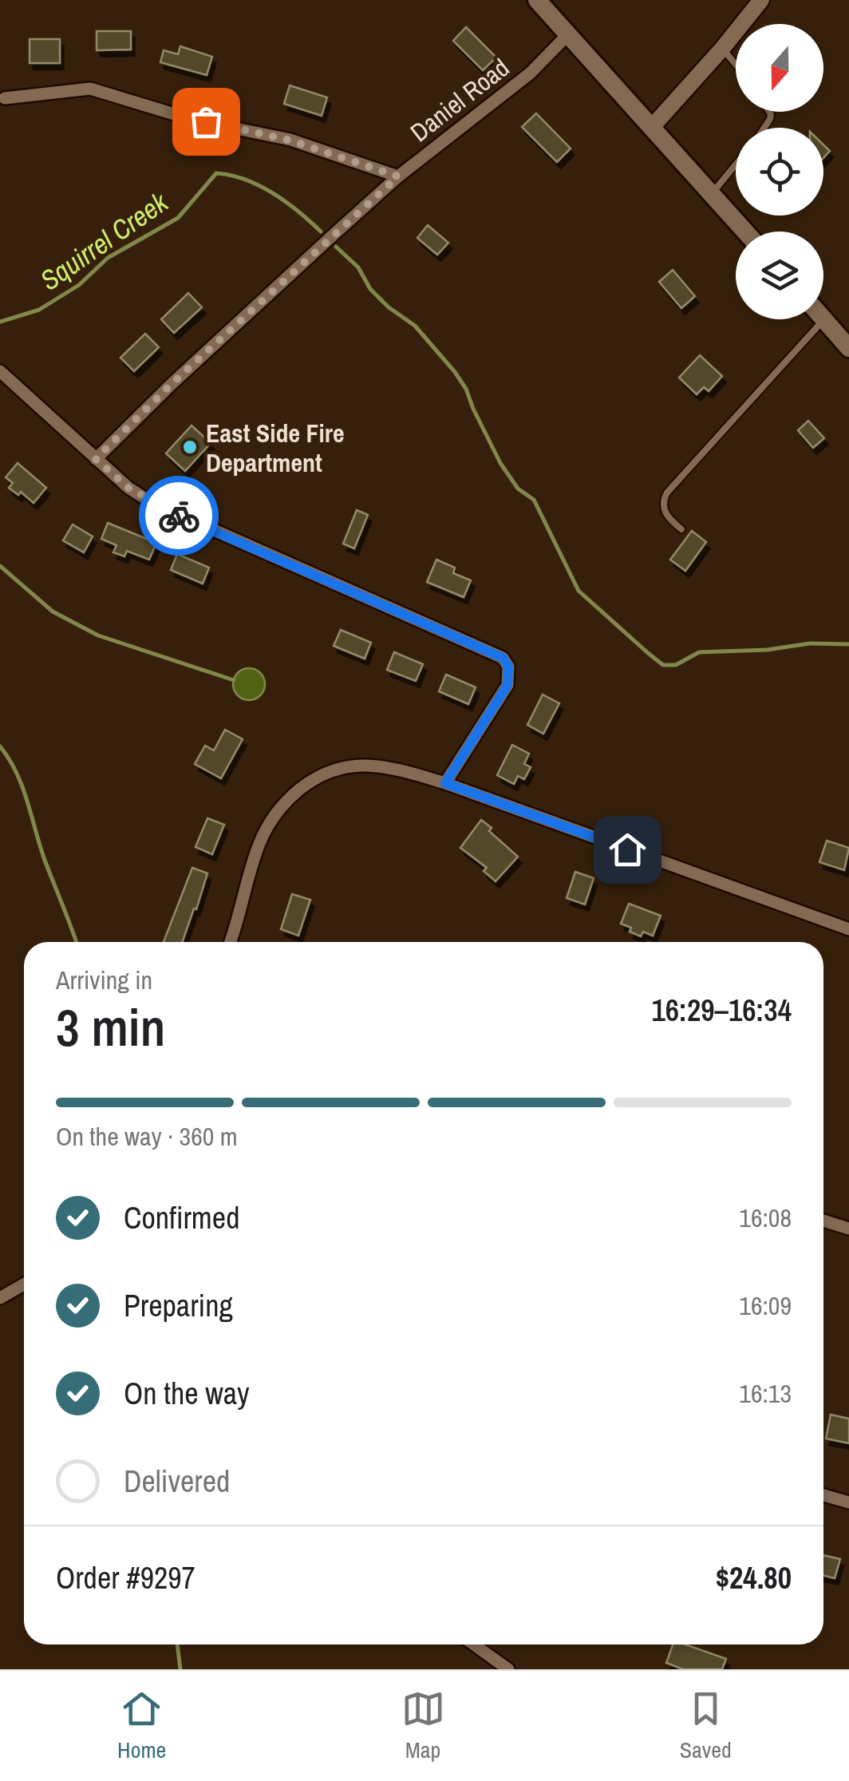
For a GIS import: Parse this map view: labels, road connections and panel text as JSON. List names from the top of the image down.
{
  "streets": {
    "street": ["Daniel Road"]
  },
  "water": ["Squirrel Creek"],
  "places": ["East Side Fire Department"],
  "north": "bottom",
  "page": {
    "heading": ["3 min", "Arriving in", "16:29–16:34"],
    "panel": ["Order #9297", "$24.80"],
    "bar": "On the way · 360 m",
    "list": [
      ["Confirmed", "16:08"],
      ["Preparing", "16:09"],
      ["On the way", "16:13"],
      "Delivered"
    ],
    "tabs": ["Home", "Map", "Saved"]
  }
}
